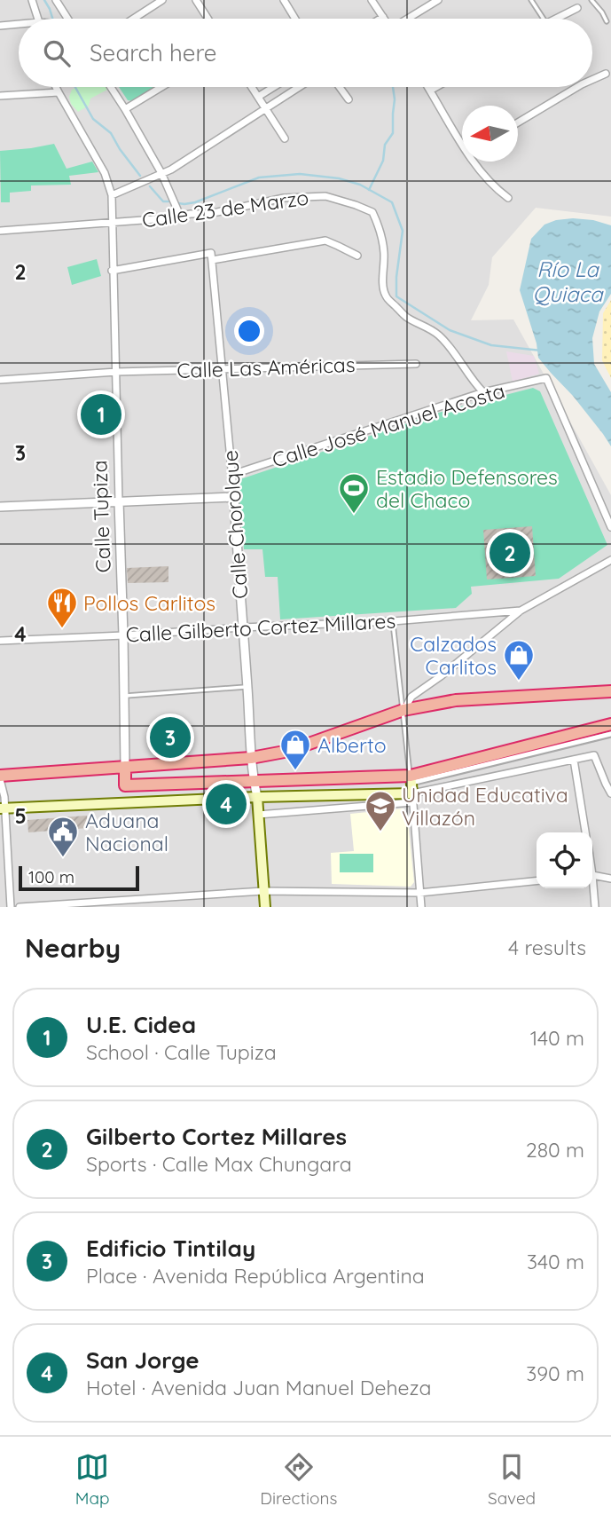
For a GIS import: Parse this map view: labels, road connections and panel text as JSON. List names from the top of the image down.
{
  "streets": {
    "highway": ["Calle Tupiza"],
    "street": [
      "Calle 23 de Marzo",
      "Calle Las Américas",
      "Calle José Manuel Acosta",
      "Calle Chorolque",
      "Calle Gilberto Cortez Millares"
    ]
  },
  "crossings": [
    ["Calle 23 de Marzo", "Calle José Manuel Acosta"],
    ["Calle 23 de Marzo", "Calle Tupiza"],
    ["Calle Las Américas", "Calle Tupiza"],
    ["Calle Las Américas", "Calle Chorolque"],
    ["Calle José Manuel Acosta", "Calle Chorolque"],
    ["Calle Tupiza", "Calle Chorolque"],
    ["Calle Tupiza", "Calle Gilberto Cortez Millares"],
    ["Calle Chorolque", "Calle Gilberto Cortez Millares"]
  ],
  "water": ["Río La Quiaca"],
  "places": {
    "sports": ["Estadio Defensores del Chaco"],
    "restaurant": ["Pollos Carlitos"],
    "shop": ["Calzados Carlitos", "Alberto"],
    "school or university": ["Unidad Educativa Villazón"],
    "public building": ["Aduana Nacional"]
  },
  "scale_bar": "100 m",
  "north": "left",
  "page": {
    "search": "Search here",
    "pins": [
      "1",
      "2",
      "3",
      "4"
    ],
    "scale": "100 m",
    "heading": ["Nearby", "4 results"],
    "list": [
      {
        "mark": "1",
        "name": "U.E. Cidea",
        "note": "School · Calle Tupiza",
        "value": "140 m"
      },
      {
        "mark": "2",
        "name": "Gilberto Cortez Millares",
        "note": "Sports · Calle Max Chungara",
        "value": "280 m"
      },
      {
        "mark": "3",
        "name": "Edificio Tintilay",
        "note": "Place · Avenida República Argentina",
        "value": "340 m"
      },
      {
        "mark": "4",
        "name": "San Jorge",
        "note": "Hotel · Avenida Juan Manuel Deheza",
        "value": "390 m"
      }
    ],
    "nav": ["Map", "Directions", "Saved"]
  },
  "grid": {
    "rows": [
      "2",
      "3",
      "4",
      "5"
    ]
  }
}
